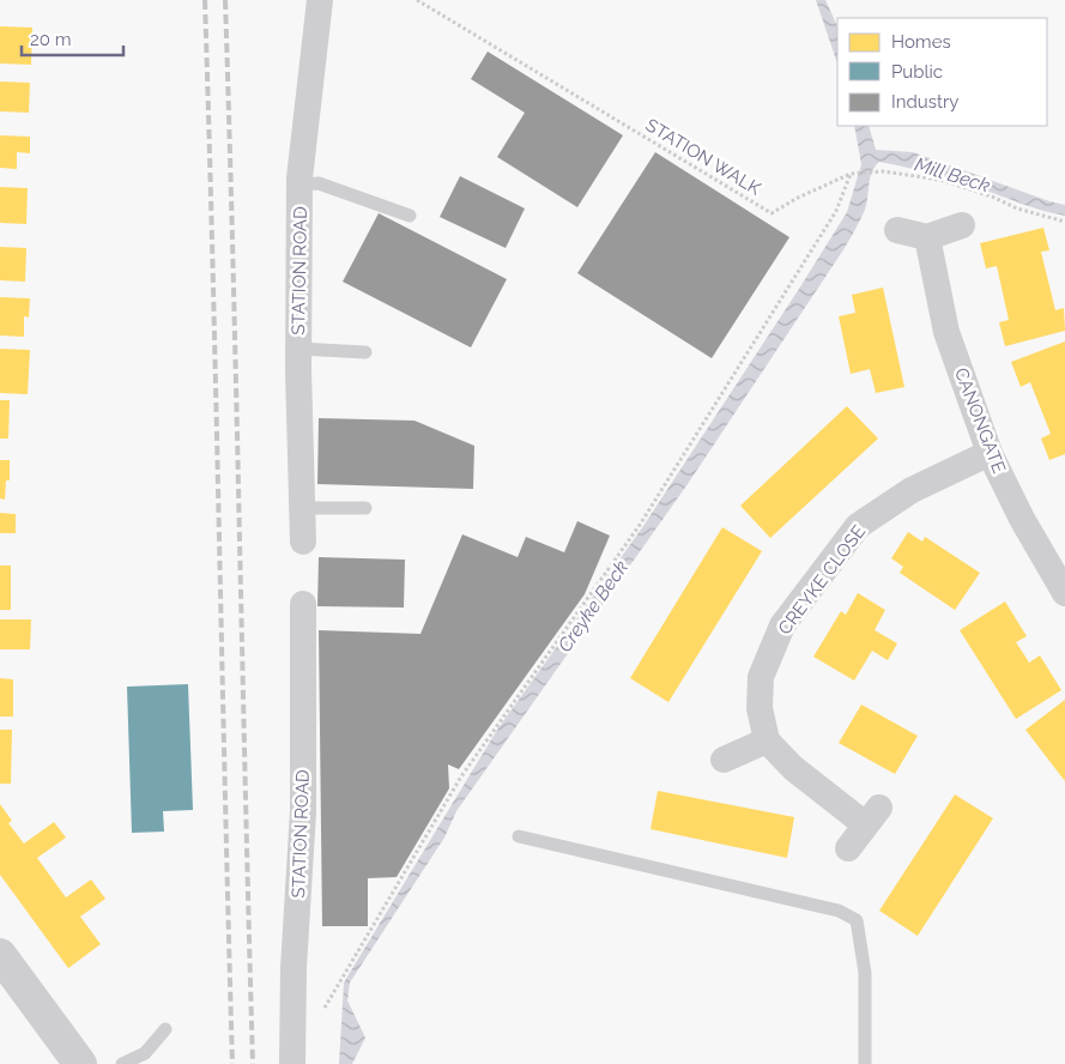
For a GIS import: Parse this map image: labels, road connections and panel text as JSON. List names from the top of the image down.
{
  "streets": {
    "street": ["STATION ROAD", "CANONGATE", "CREYKE CLOSE"],
    "path": ["STATION WALK"]
  },
  "crossings": [
    ["CANONGATE", "CREYKE CLOSE"]
  ],
  "water": ["Mill Beck", "Creyke Beck"],
  "legend": ["Homes", "Public", "Industry"],
  "scale_bar": "20 m"
}
